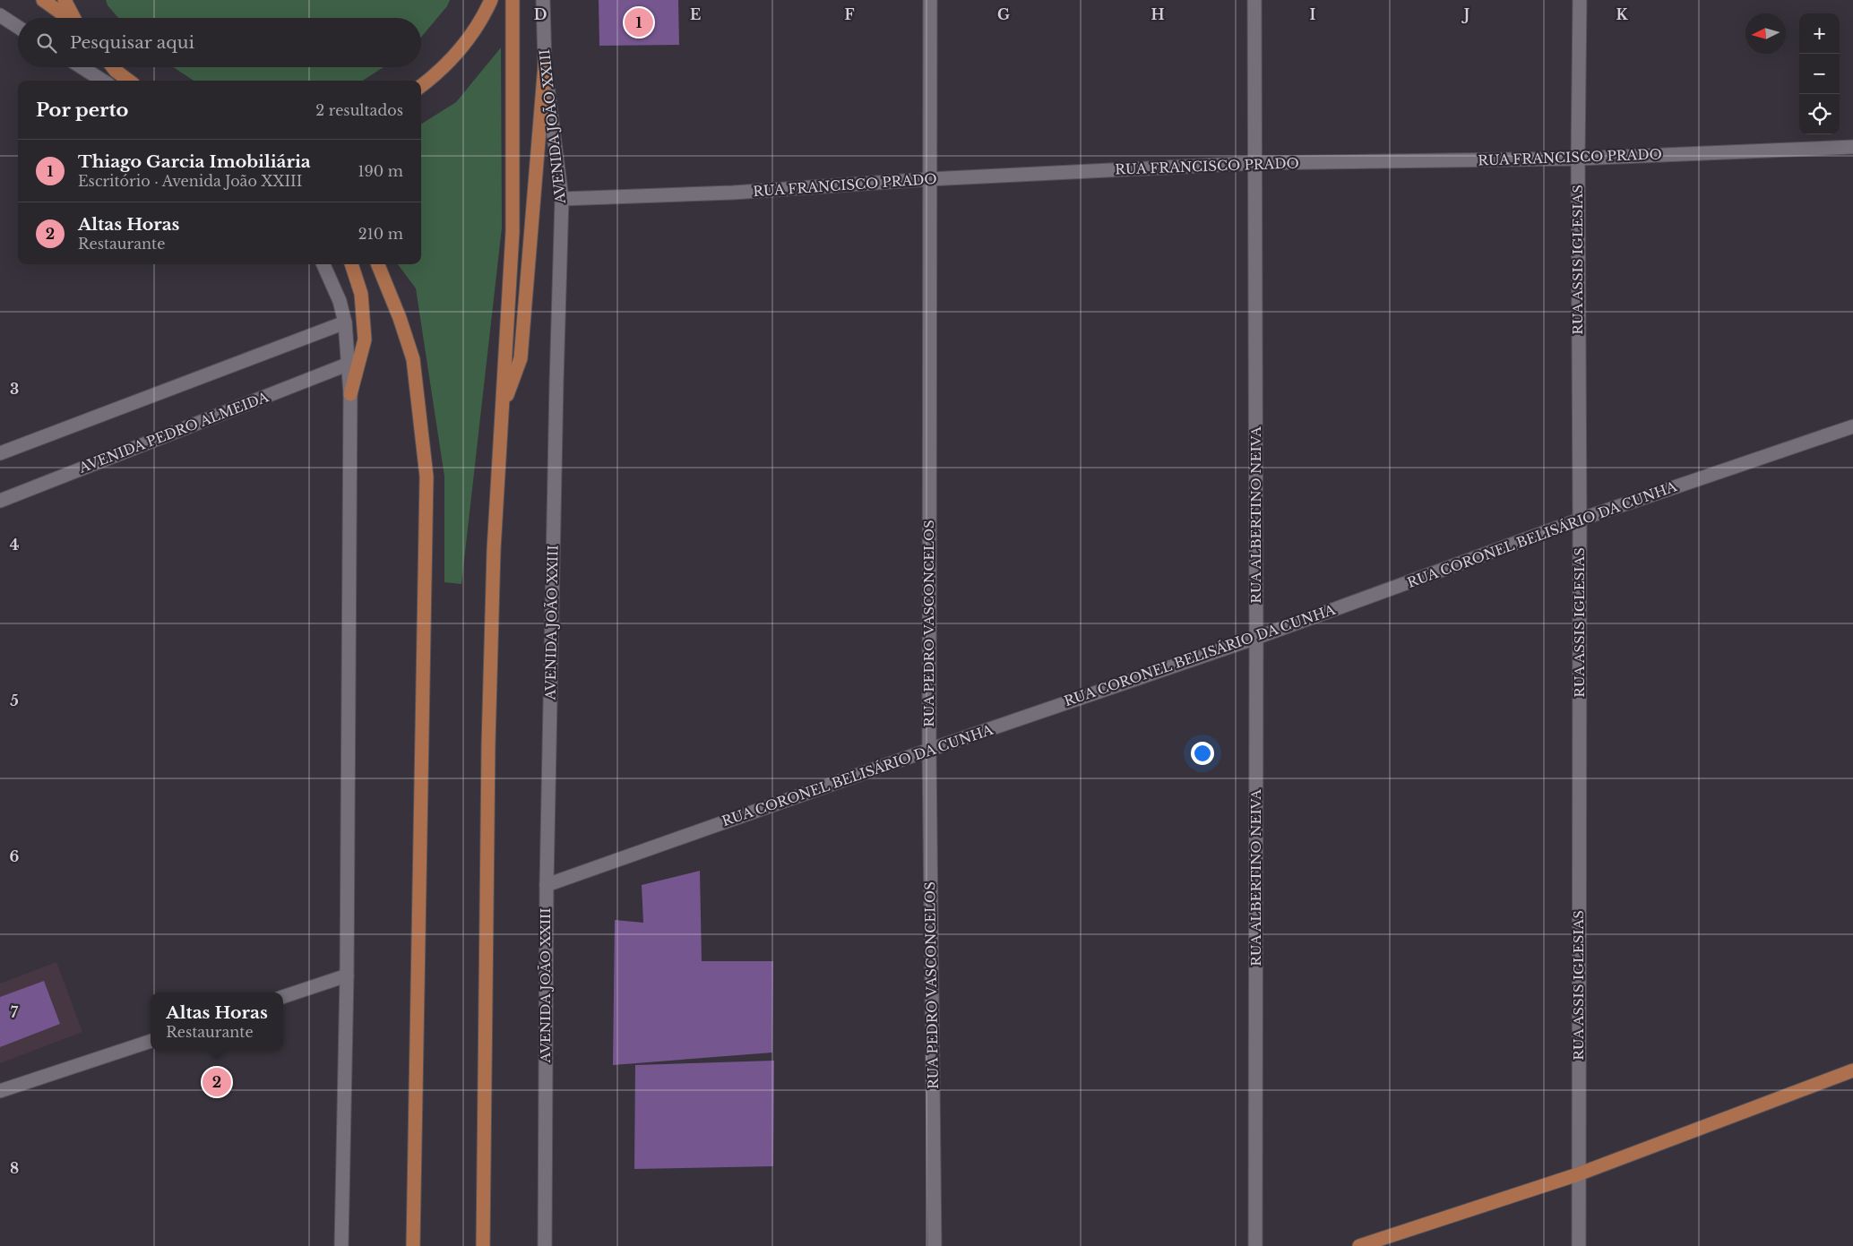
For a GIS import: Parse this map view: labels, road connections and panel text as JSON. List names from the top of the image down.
{
  "streets": {
    "street": [
      "AVENIDA JOÃO XXIII",
      "RUA FRANCISCO PRADO",
      "RUA ASSIS IGLESIAS",
      "AVENIDA PEDRO ALMEIDA",
      "RUA ALBERTINO NEIVA",
      "RUA CORONEL BELISÁRIO DA CUNHA",
      "RUA PEDRO VASCONCELOS"
    ]
  },
  "crossings": [
    ["AVENIDA JOÃO XXIII", "RUA FRANCISCO PRADO"],
    ["AVENIDA JOÃO XXIII", "RUA CORONEL BELISÁRIO DA CUNHA"],
    ["RUA FRANCISCO PRADO", "RUA ASSIS IGLESIAS"],
    ["RUA FRANCISCO PRADO", "RUA ALBERTINO NEIVA"],
    ["RUA FRANCISCO PRADO", "RUA PEDRO VASCONCELOS"],
    ["RUA ASSIS IGLESIAS", "RUA CORONEL BELISÁRIO DA CUNHA"],
    ["RUA ALBERTINO NEIVA", "RUA CORONEL BELISÁRIO DA CUNHA"],
    ["RUA CORONEL BELISÁRIO DA CUNHA", "RUA PEDRO VASCONCELOS"]
  ],
  "north": "left",
  "page": {
    "pins": ["1", "2"],
    "map_buttons": ["+", "−"],
    "search": "Pesquisar aqui",
    "heading": ["Por perto", "2 resultados"],
    "list": [
      {
        "mark": "1",
        "name": "Thiago Garcia Imobiliária",
        "note": "Escritório · Avenida João XXIII",
        "value": "190 m"
      },
      {
        "mark": "2",
        "name": "Altas Horas",
        "note": "Restaurante",
        "value": "210 m"
      }
    ],
    "popup": ["Altas Horas", "Restaurante"]
  },
  "grid": {
    "columns": [
      "D",
      "E",
      "F",
      "G",
      "H",
      "I",
      "J",
      "K"
    ],
    "rows": [
      "3",
      "4",
      "5",
      "6",
      "7",
      "8"
    ]
  }
}
